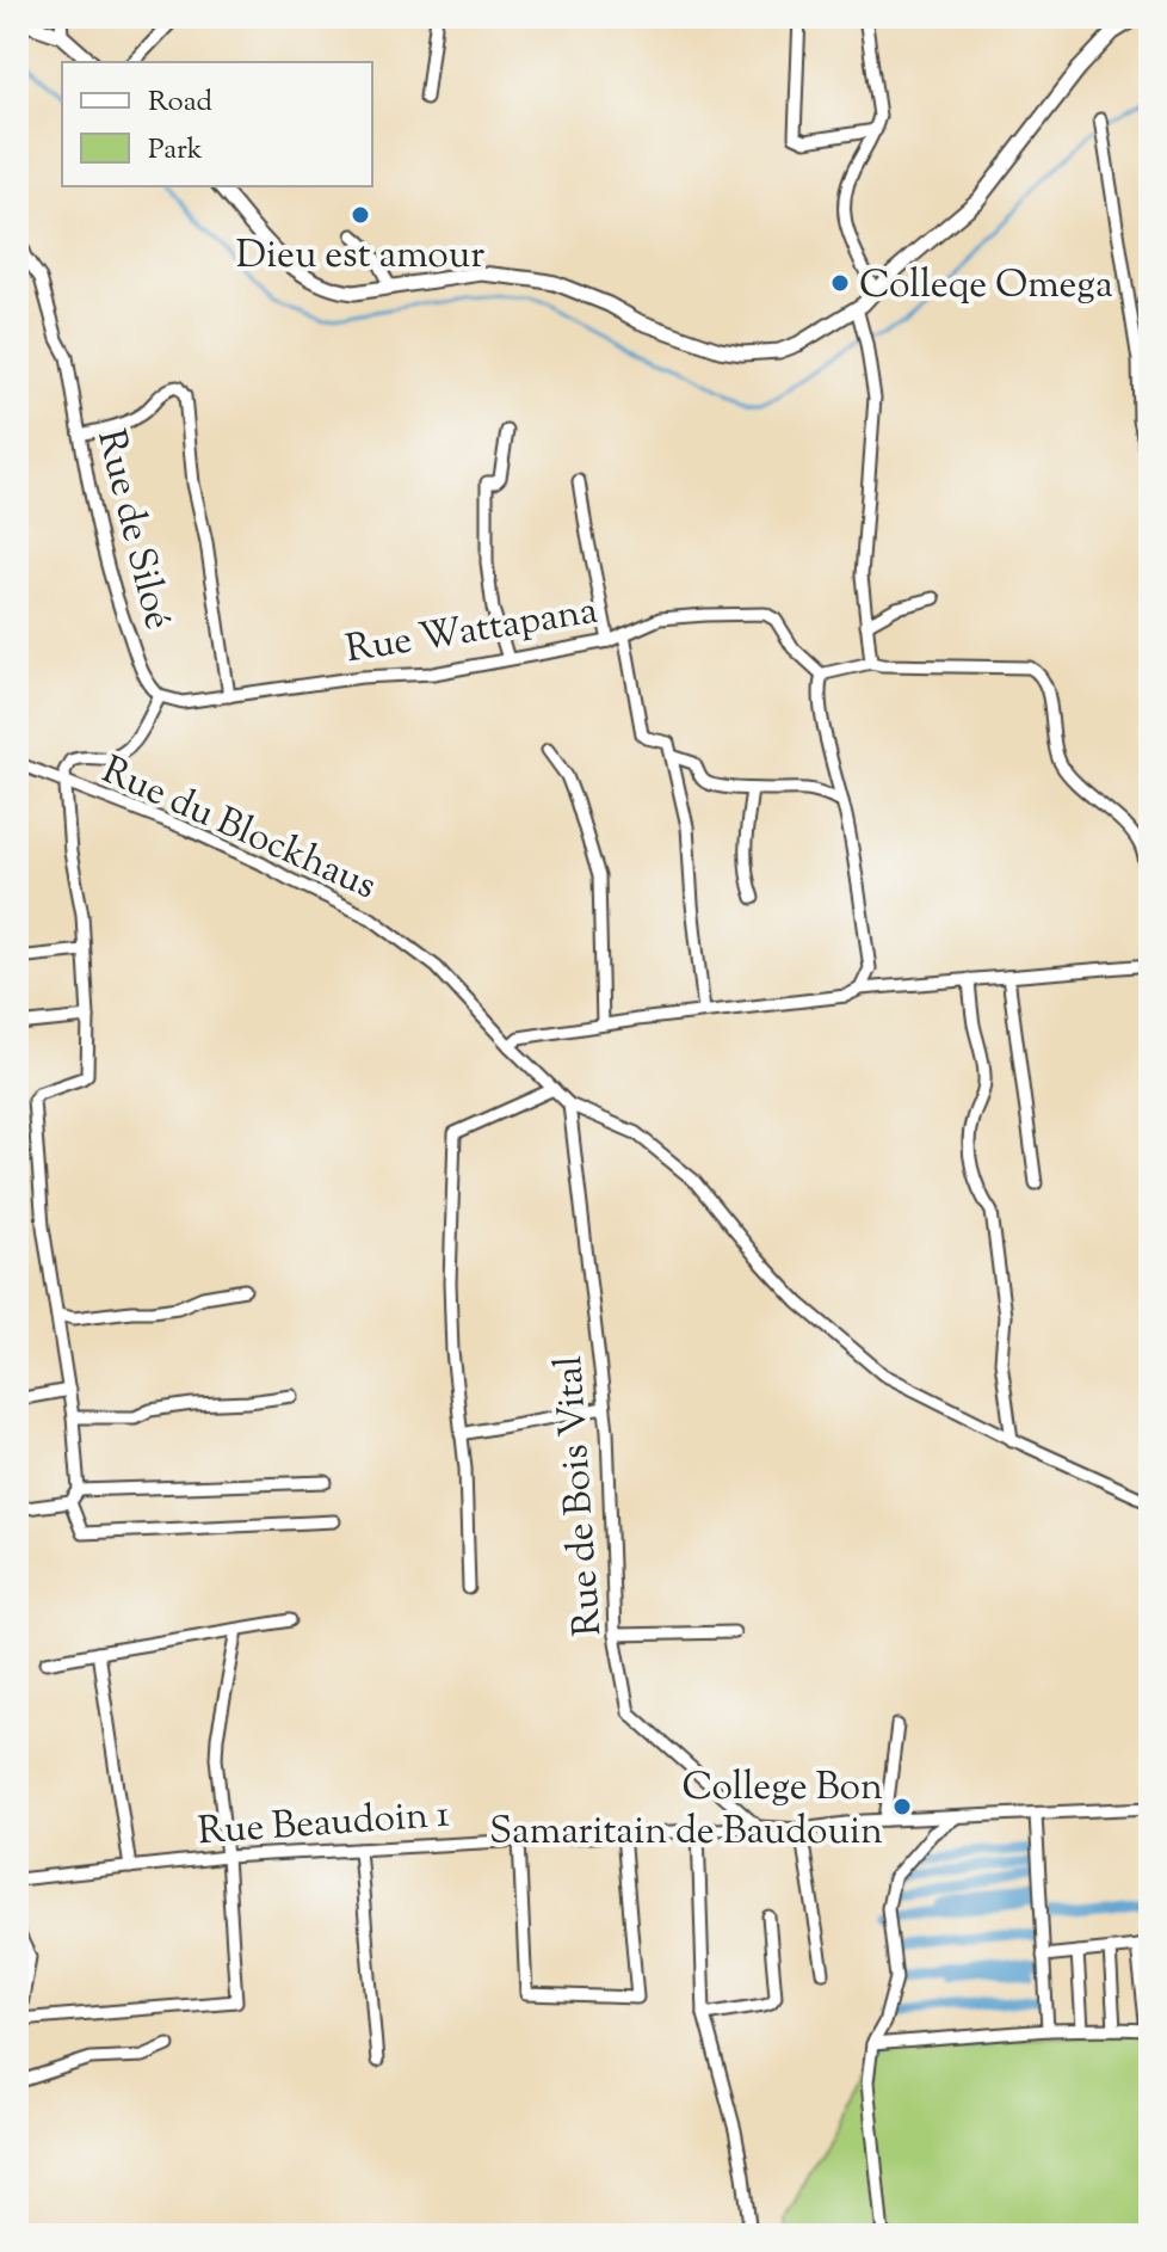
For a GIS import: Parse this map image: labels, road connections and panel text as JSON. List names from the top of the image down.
{
  "streets": {
    "street": [
      "Rue de Siloé",
      "Rue Wattapana",
      "Rue du Blockhaus",
      "Rue de Bois Vital",
      "Rue Beaudoin 1"
    ]
  },
  "crossings": [
    ["Rue de Siloé", "Rue Wattapana"],
    ["Rue du Blockhaus", "Rue de Bois Vital"],
    ["Rue de Bois Vital", "Rue Beaudoin 1"]
  ],
  "places": ["Dieu est amour", "Colleqe Omega", "College Bon Samaritain de Baudouin"],
  "legend": ["Road", "Park"]
}
